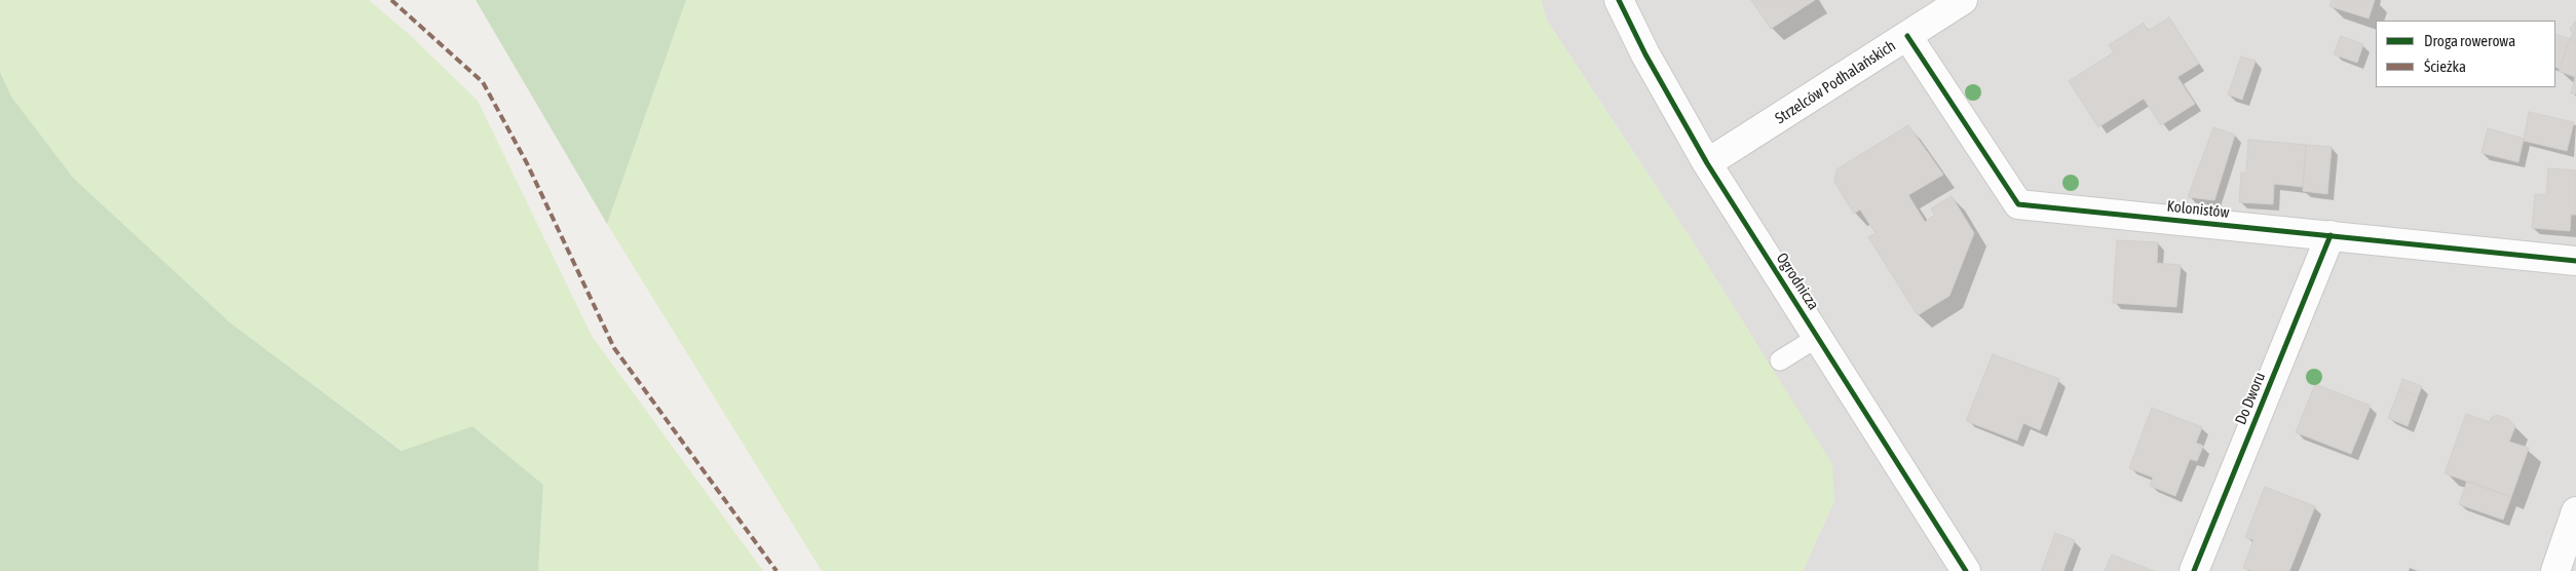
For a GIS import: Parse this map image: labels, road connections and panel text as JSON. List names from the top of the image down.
{
  "streets": {
    "street": [
      "Strzelców Podhalańskich",
      "Kolonistów",
      "Ogrodnicza",
      "Do Dworu"
    ]
  },
  "crossings": [
    ["Strzelców Podhalańskich", "Kolonistów"],
    ["Strzelców Podhalańskich", "Ogrodnicza"],
    ["Kolonistów", "Do Dworu"]
  ],
  "legend": ["Droga rowerowa", "Ścieżka"]
}
